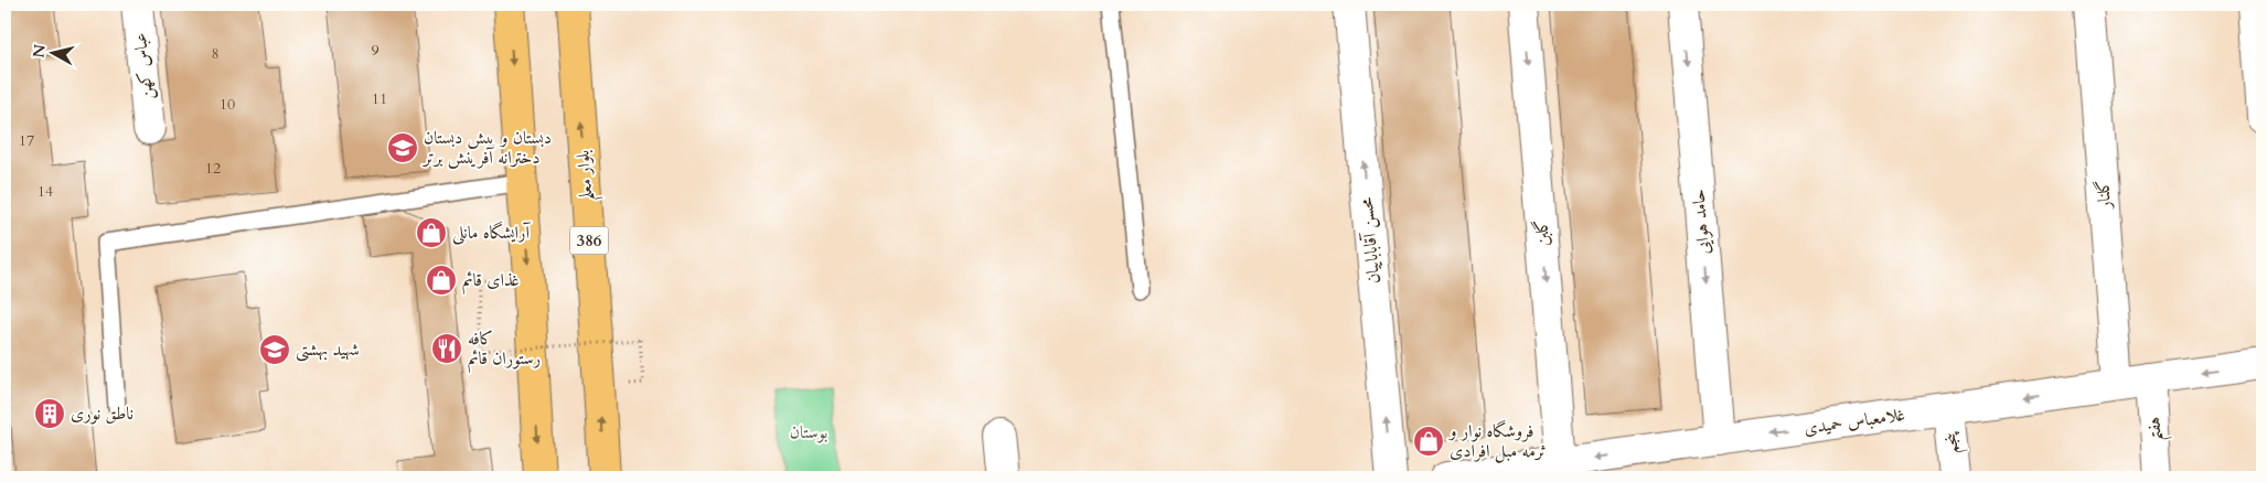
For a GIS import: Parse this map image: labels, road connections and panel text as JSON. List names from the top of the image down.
{
  "streets": {
    "main road": ["بلوار معلم", "386"],
    "street": [
      "عباس کهن",
      "گلنار",
      "حامد هوایی",
      "گلبن",
      "محسن آقاباباییان",
      "غلامعباس حمیدی",
      "هفتم",
      "پنجم"
    ]
  },
  "crossings": [
    ["گلنار", "غلامعباس حمیدی"],
    ["حامد هوایی", "غلامعباس حمیدی"],
    ["گلبن", "غلامعباس حمیدی"],
    ["غلامعباس حمیدی", "هفتم"],
    ["غلامعباس حمیدی", "پنجم"]
  ],
  "one_way": [
    "حامد هوایی",
    "گلبن",
    "محسن آقاباباییان",
    "غلامعباس حمیدی"
  ],
  "parks": ["بوستان"],
  "places": {
    "school or university": ["دبستان و پیش دبستان دخترانه آفرینش برتر", "شهید بهشتی"],
    "shop": ["آرایشگاه مانلی", "غذای قائم", "فروشگاه نوار و ثرمه مبل افرادی"],
    "restaurant": ["کافه رستوران قائم"],
    "building": ["ناطق نوری"]
  },
  "house_numbers": [
    "9",
    "8",
    "11",
    "10",
    "17",
    "12",
    "14"
  ],
  "north": "left"
}
